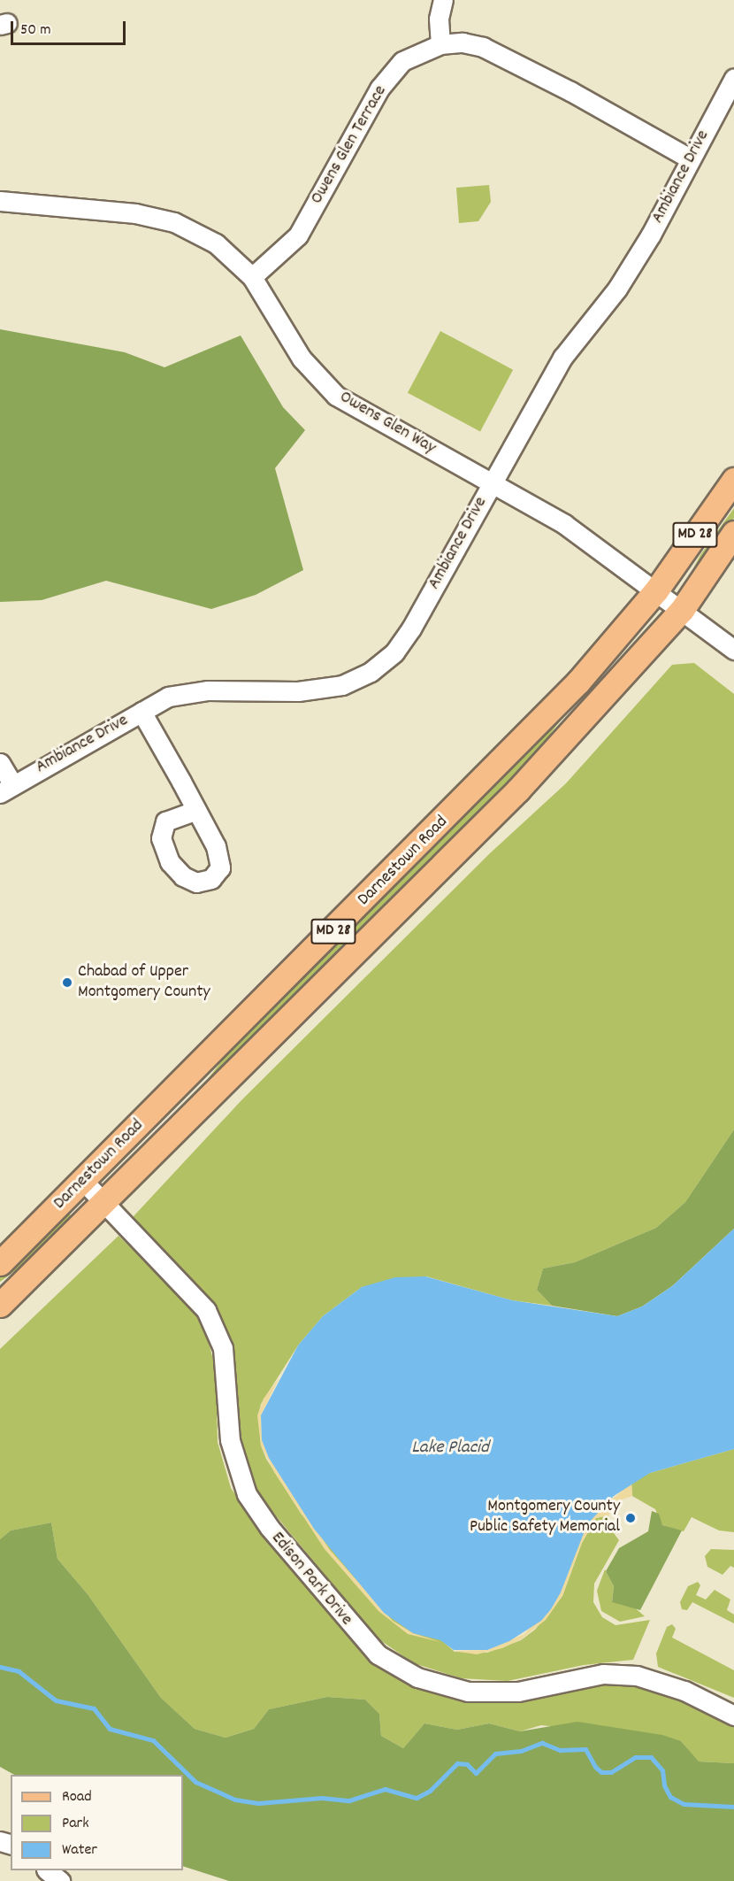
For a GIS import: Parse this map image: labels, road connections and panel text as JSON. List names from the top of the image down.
{
  "streets": {
    "main road": ["MD 28", "Darnestown Road"],
    "street": [
      "Owens Glen Terrace",
      "Ambiance Drive",
      "Owens Glen Way",
      "Edison Park Drive"
    ]
  },
  "crossings": [
    ["Owens Glen Terrace", "Ambiance Drive"],
    ["Owens Glen Terrace", "Owens Glen Way"],
    ["Ambiance Drive", "Owens Glen Way"],
    ["Owens Glen Way", "Darnestown Road"],
    ["Darnestown Road", "Edison Park Drive"]
  ],
  "water": ["Lake Placid"],
  "places": ["Chabad of Upper Montgomery County", "Montgomery County Public Safety Memorial"],
  "legend": ["Road", "Park", "Water"],
  "scale_bar": "50 m"
}
